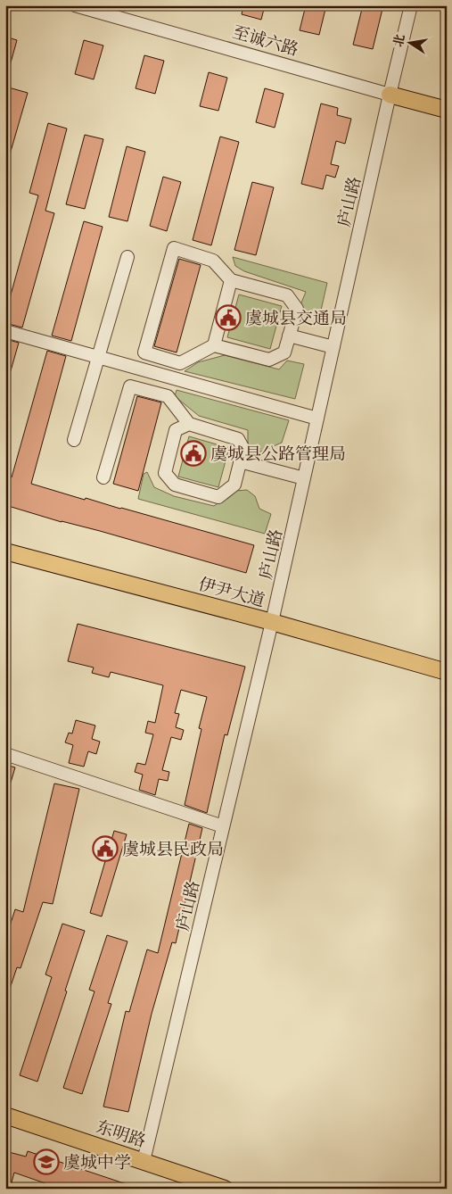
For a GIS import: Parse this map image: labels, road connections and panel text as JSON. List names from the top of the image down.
{
  "streets": {
    "main road": ["至诚六路", "伊尹大道", "东明路"],
    "street": ["庐山路"]
  },
  "crossings": [
    ["至诚六路", "庐山路"],
    ["庐山路", "伊尹大道"],
    ["庐山路", "东明路"]
  ],
  "places": {
    "public building": ["虞城县交通局", "虞城县公路管理局", "虞城县民政局"],
    "school or university": ["虞城中学"]
  },
  "north": "left"
}
